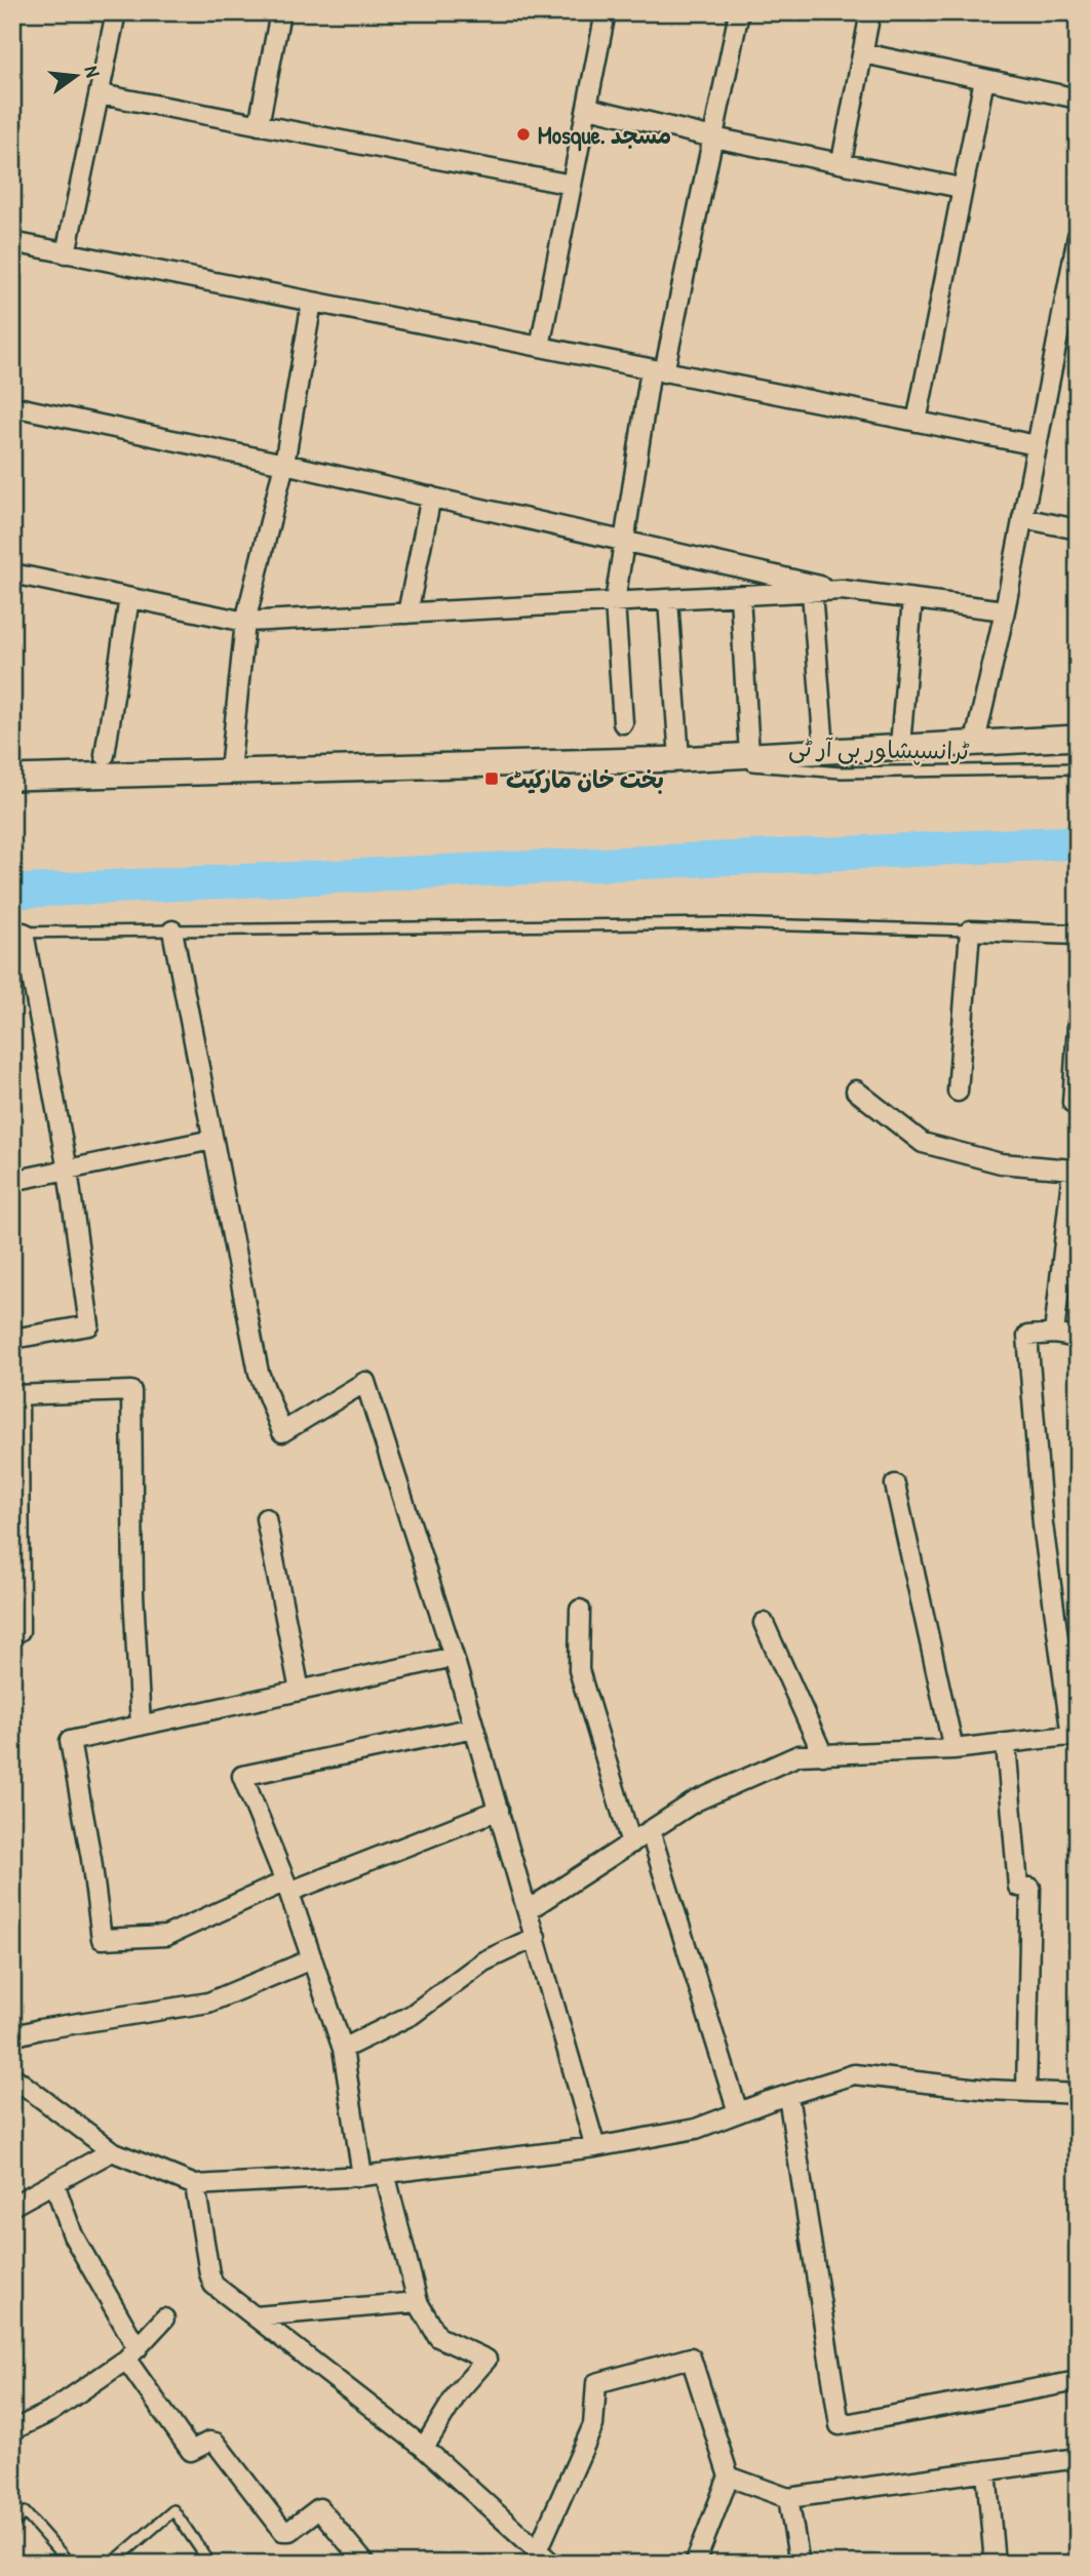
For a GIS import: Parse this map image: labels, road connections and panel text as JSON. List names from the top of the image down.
{
  "streets": {
    "lane": ["ٹرانسپشاور بی آر ٹی"]
  },
  "places": {
    "other": ["Mosque. مسجد"],
    "transit": ["بخت خان مارکیٹ"]
  },
  "north": "right"
}
